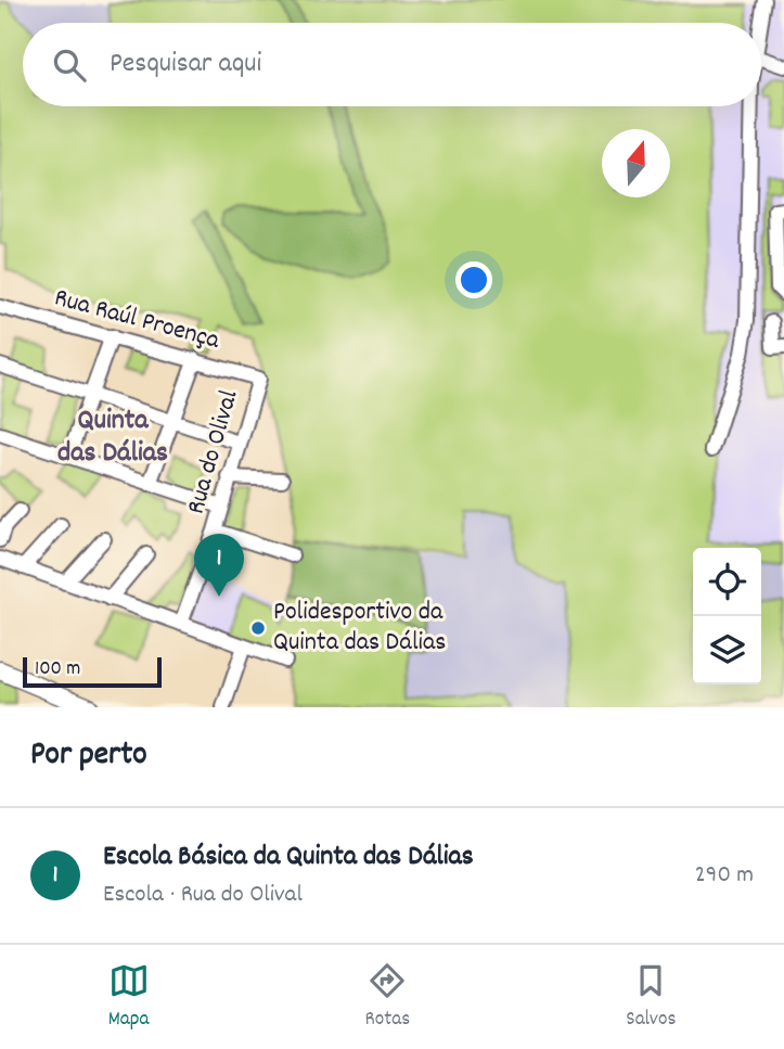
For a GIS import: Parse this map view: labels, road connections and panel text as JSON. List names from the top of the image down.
{
  "streets": {
    "street": ["Rua Raúl Proença", "Rua do Olival"]
  },
  "crossings": [
    ["Rua Raúl Proença", "Rua do Olival"]
  ],
  "districts": ["Quinta das Dálias"],
  "places": ["Polidesportivo da Quinta das Dálias"],
  "scale_bar": "100 m",
  "north": "top",
  "page": {
    "search": "Pesquisar aqui",
    "pins": "1",
    "scale": "100 m",
    "heading": "Por perto",
    "list": [
      {
        "mark": "1",
        "name": "Escola Básica da Quinta das Dálias",
        "note": "Escola · Rua do Olival",
        "value": "290 m"
      }
    ],
    "nav": ["Mapa", "Rotas", "Salvos"]
  }
}
